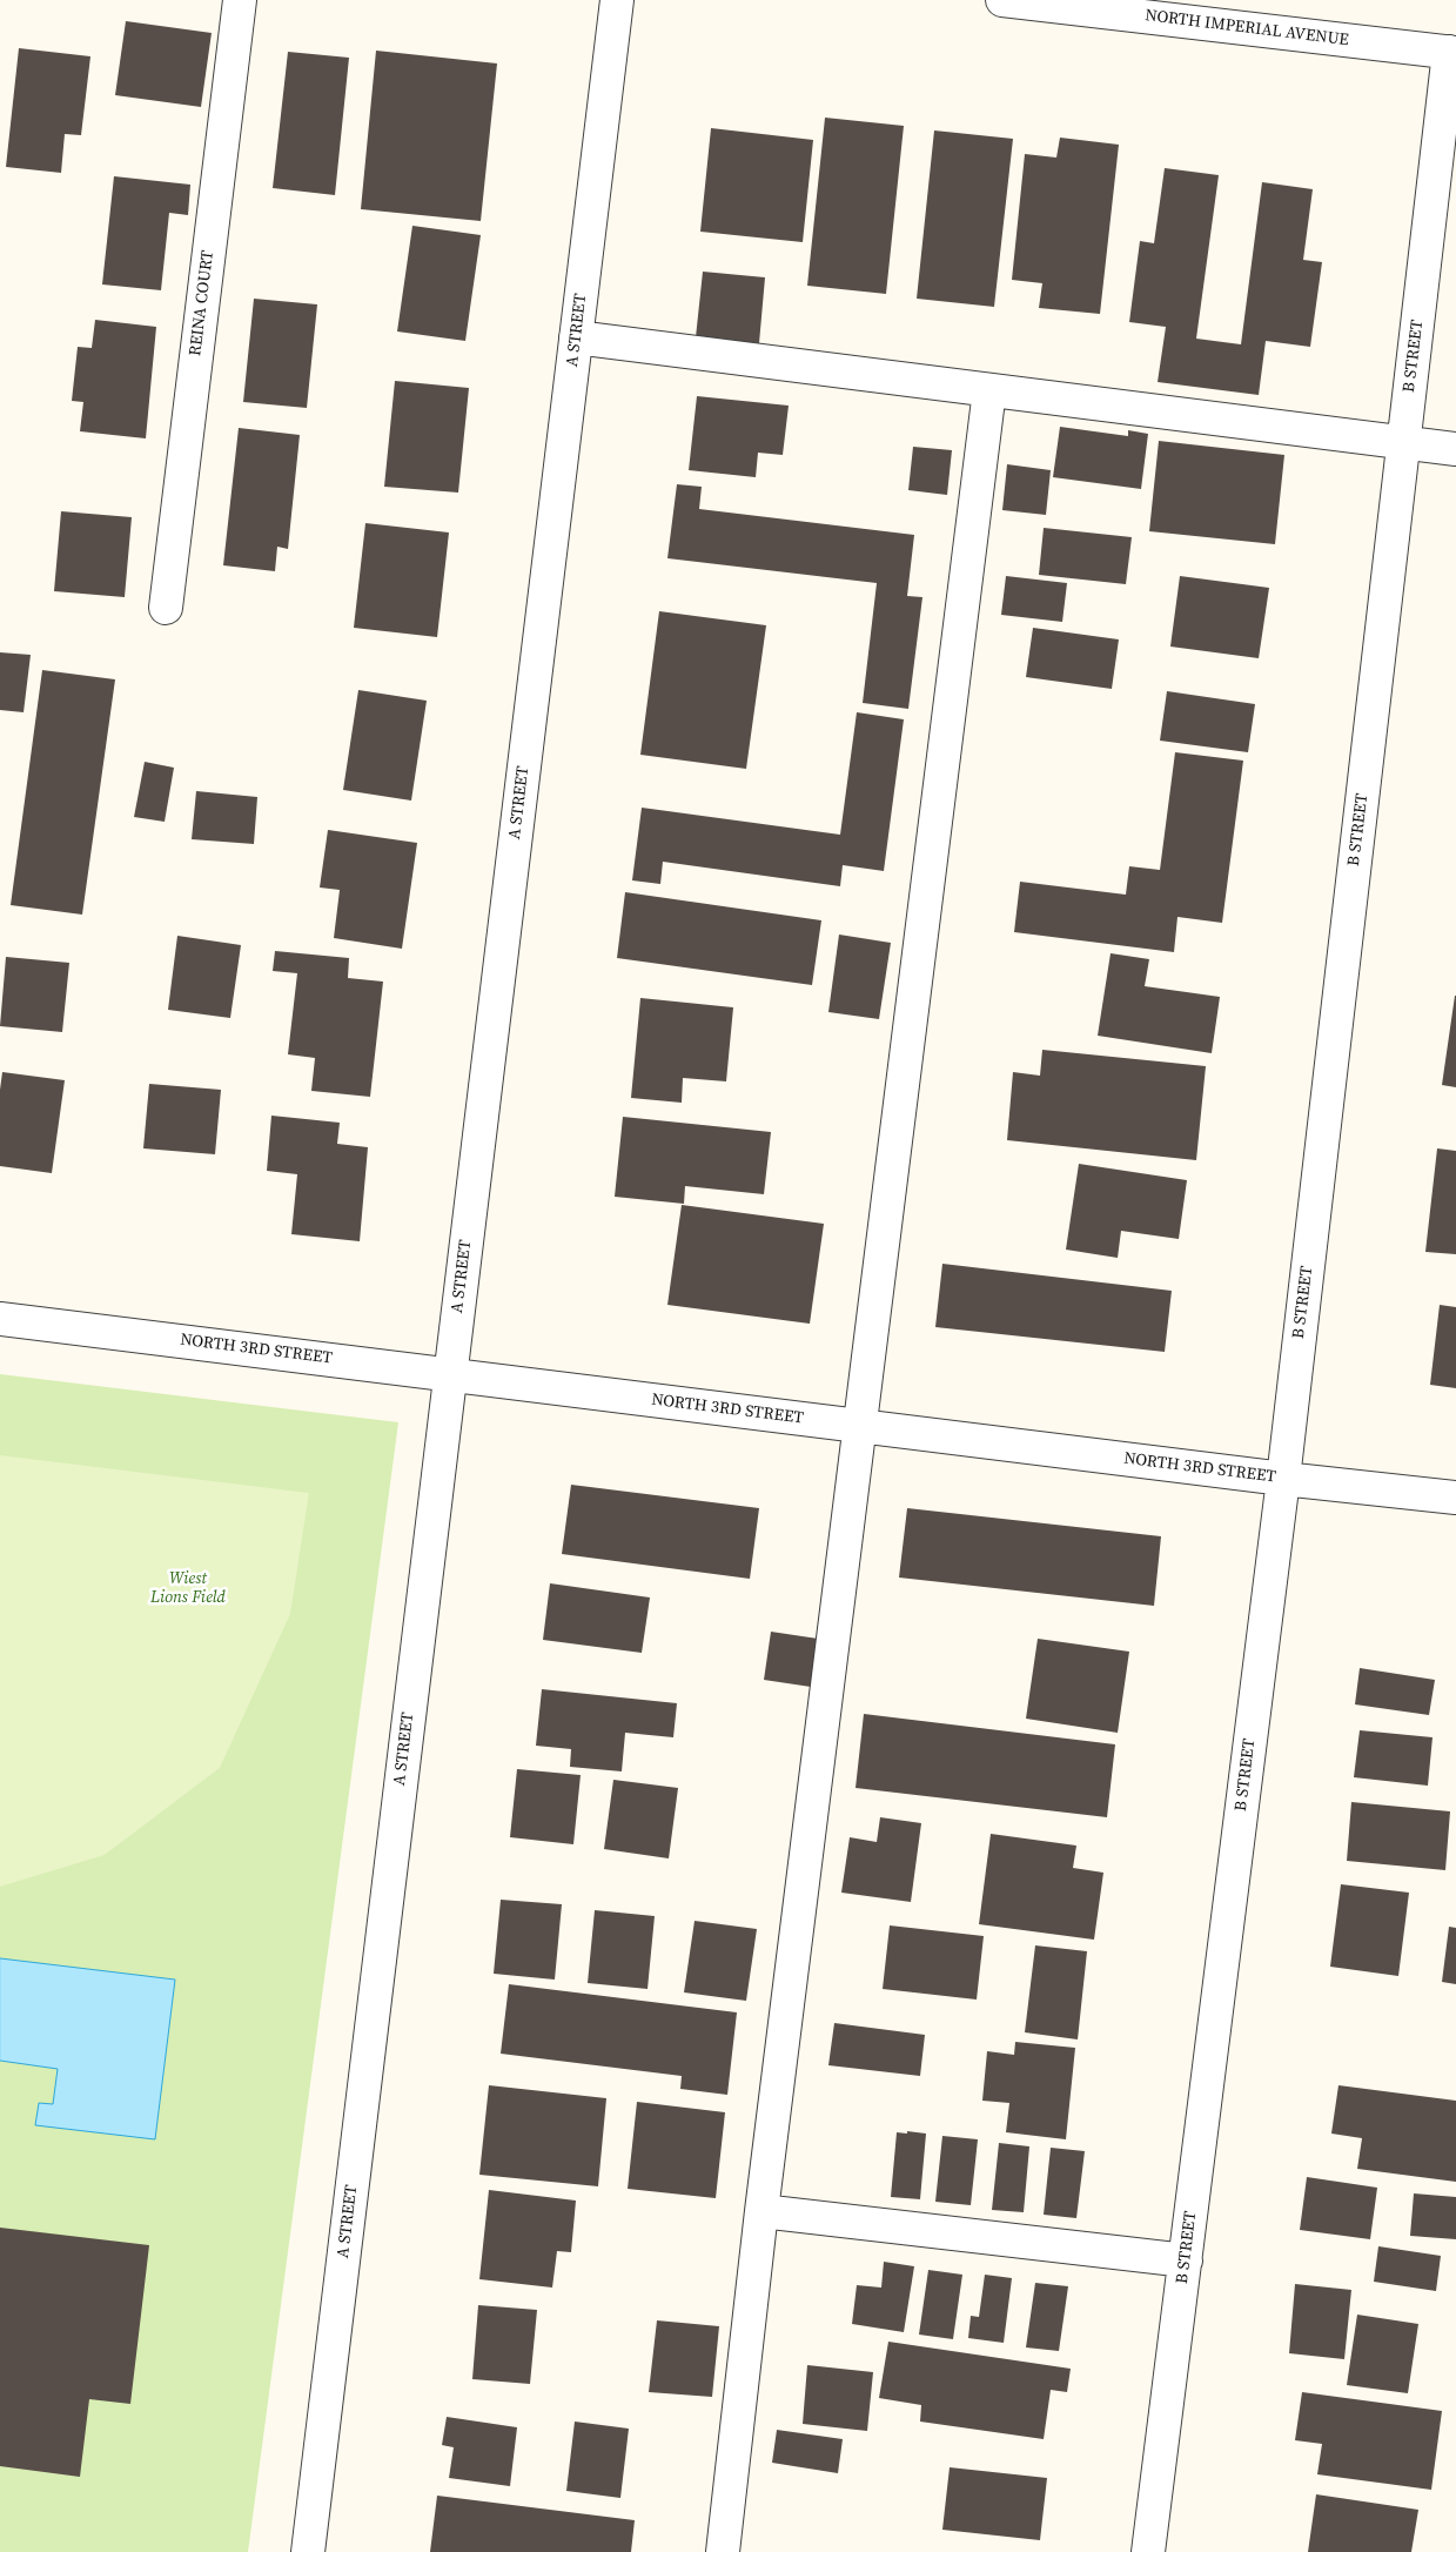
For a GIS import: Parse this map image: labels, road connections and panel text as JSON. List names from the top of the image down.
{
  "streets": {
    "street": [
      "NORTH IMPERIAL AVENUE",
      "REINA COURT",
      "A STREET",
      "B STREET",
      "NORTH 3RD STREET"
    ]
  },
  "crossings": [
    ["NORTH IMPERIAL AVENUE", "B STREET"],
    ["A STREET", "NORTH 3RD STREET"],
    ["B STREET", "NORTH 3RD STREET"]
  ],
  "parks": ["Wiest Lions Field"]
}
